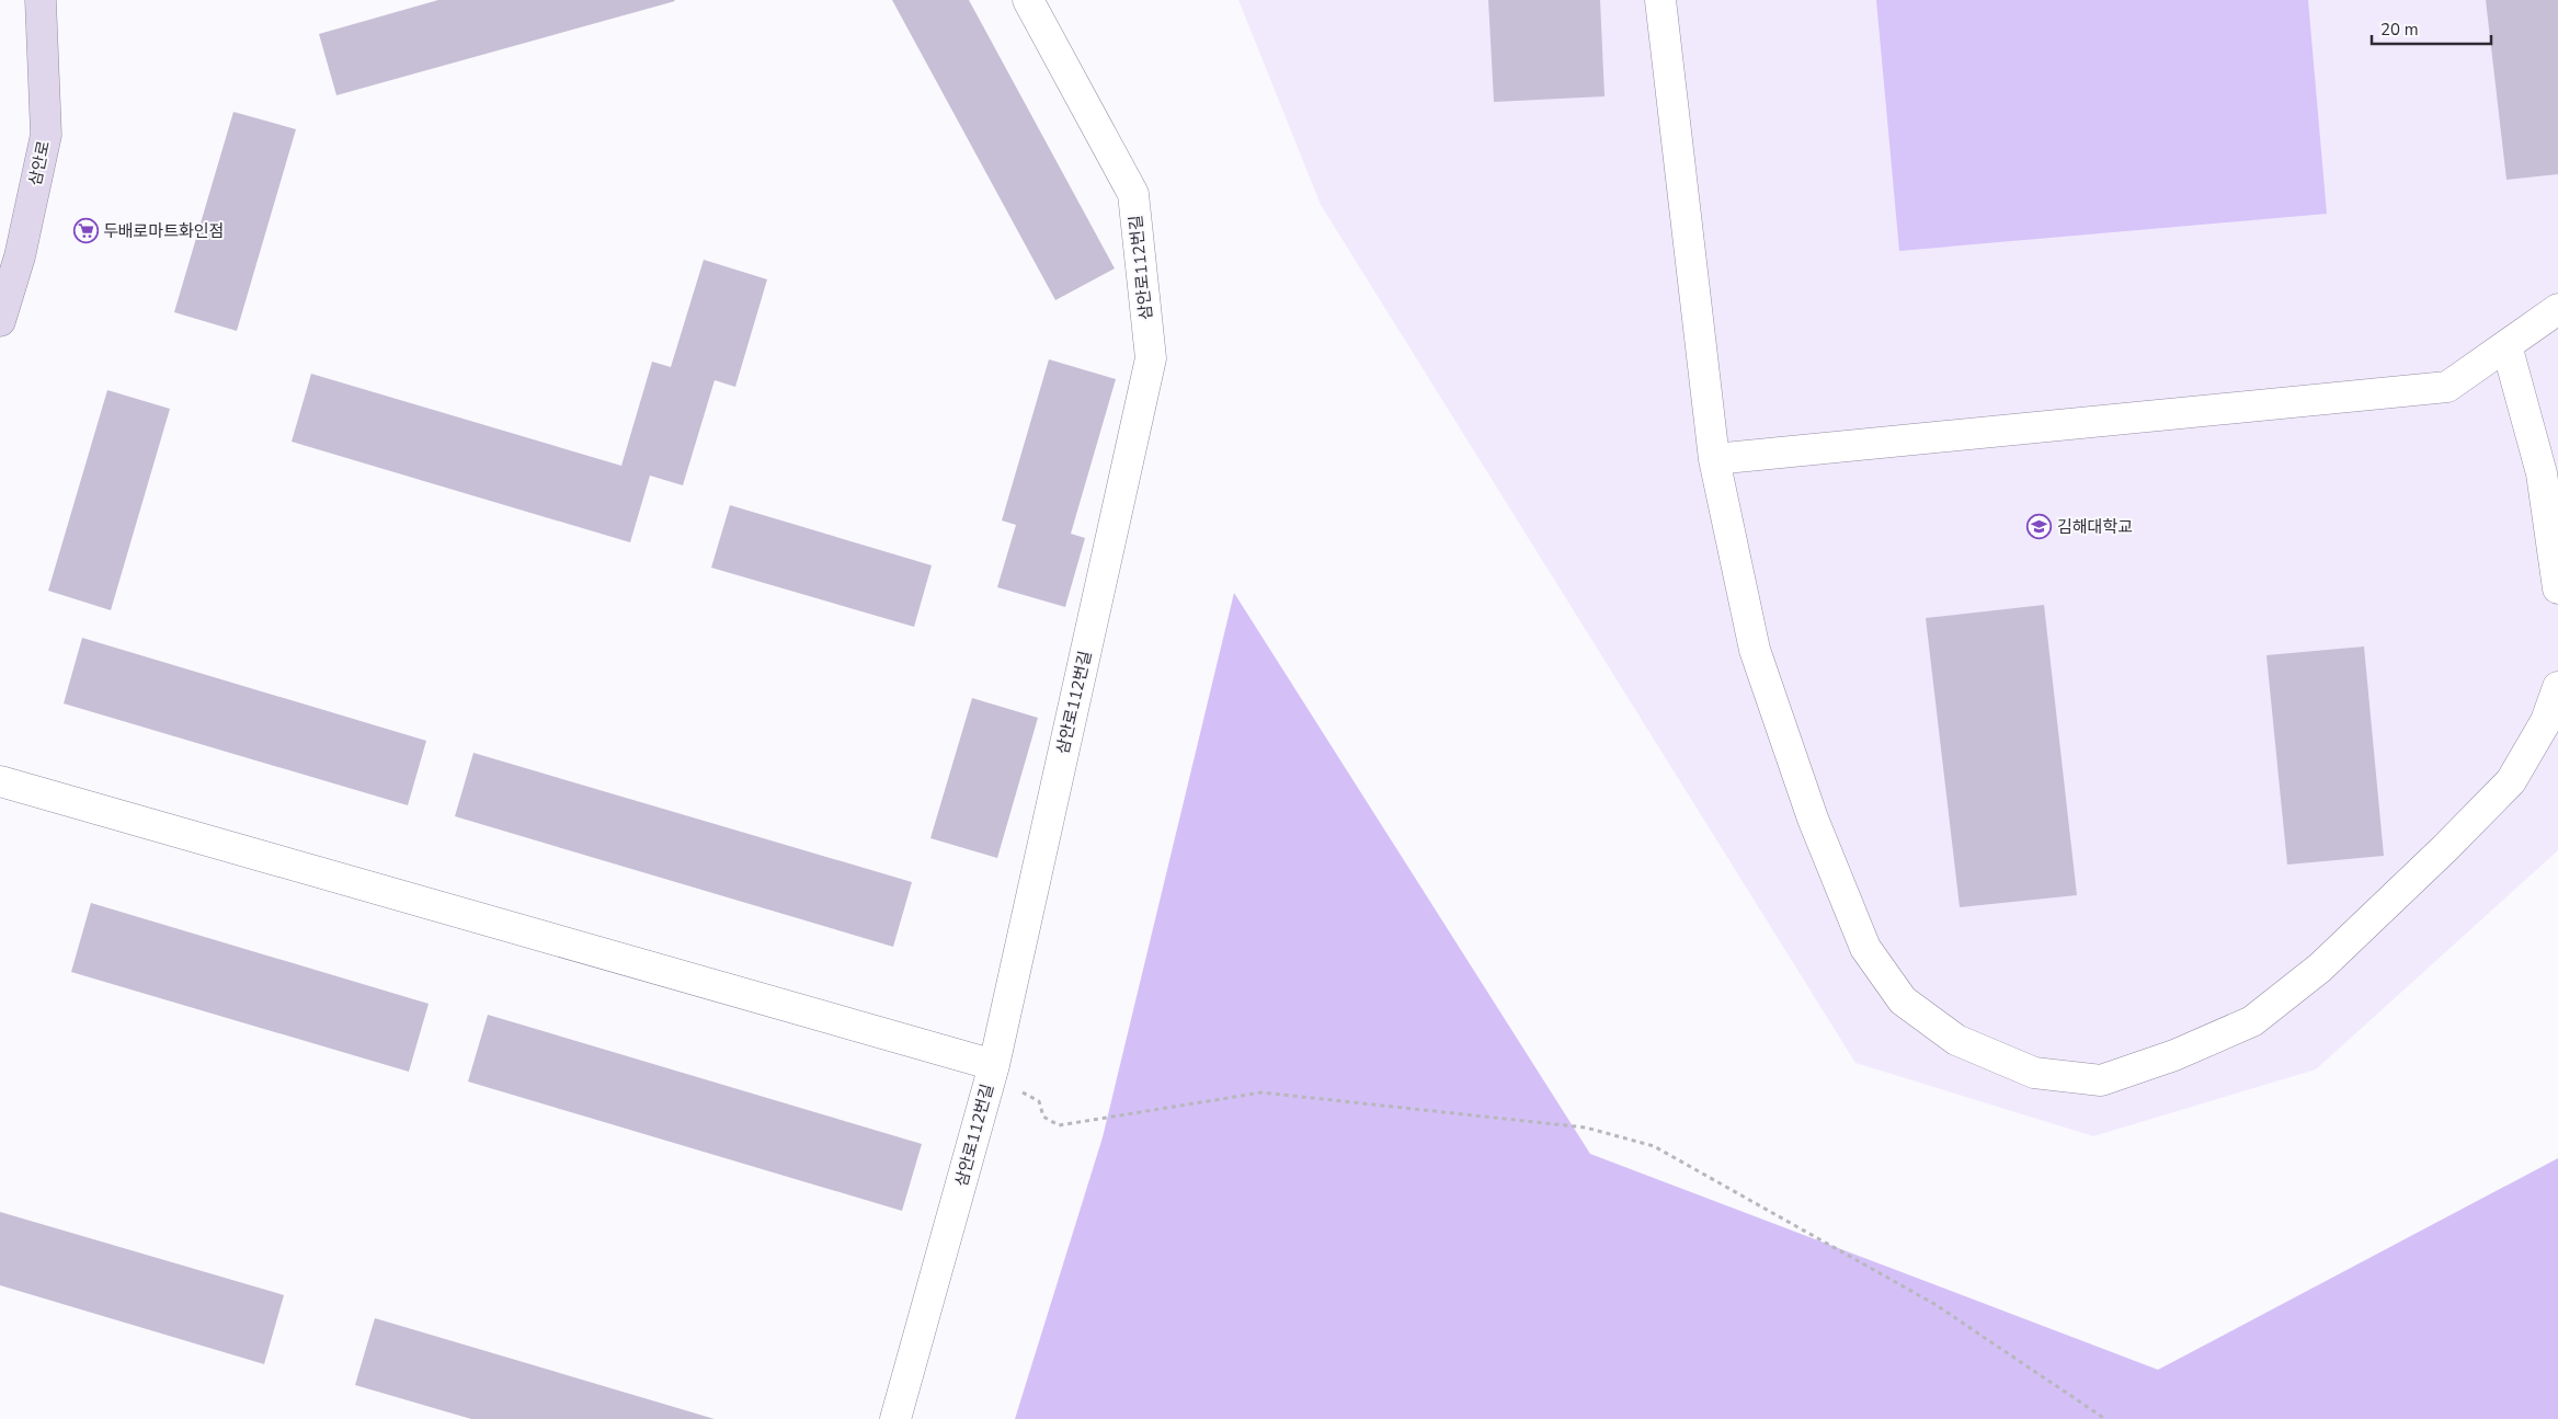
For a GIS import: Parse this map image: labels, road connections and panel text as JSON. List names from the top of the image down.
{
  "streets": {
    "main road": ["삼안로"],
    "street": ["삼안로112번길"]
  },
  "places": {
    "supermarket": ["두배로마트화인점"],
    "school or university": ["김해대학교"]
  },
  "scale_bar": "20 m"
}
